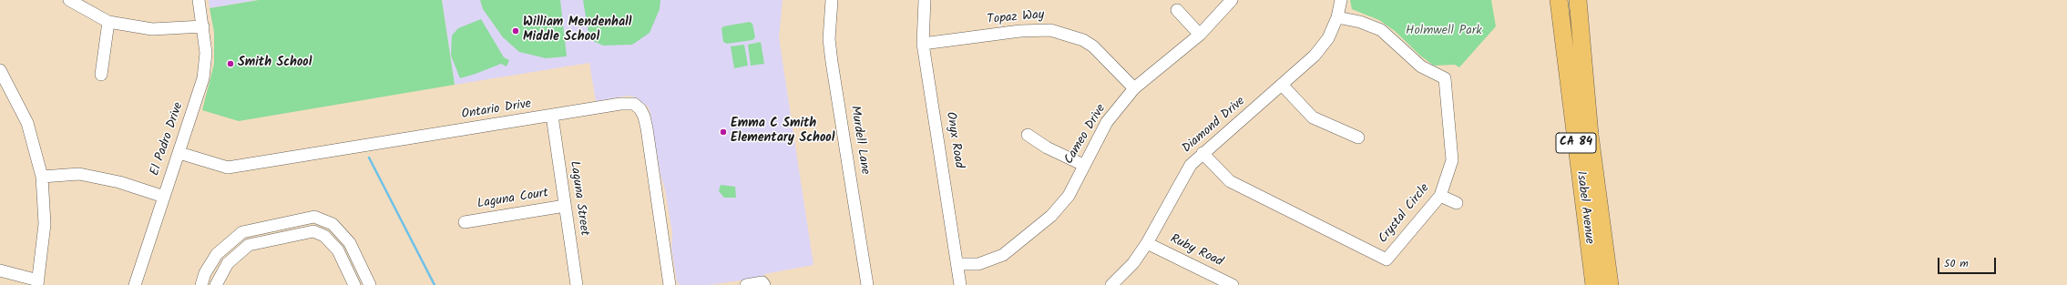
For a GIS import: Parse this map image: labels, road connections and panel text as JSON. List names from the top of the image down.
{
  "streets": {
    "highway": ["CA 84", "Isabel Avenue"],
    "street": [
      "Topaz Way",
      "Ontario Drive",
      "Diamond Drive",
      "Cameo Drive",
      "El Padro Drive",
      "Murdell Lane",
      "Onyx Road",
      "Laguna Street",
      "Laguna Court",
      "Crystal Circle",
      "Ruby Road"
    ]
  },
  "crossings": [
    ["Topaz Way", "Cameo Drive"],
    ["Topaz Way", "Onyx Road"],
    ["Ontario Drive", "El Padro Drive"],
    ["Ontario Drive", "Laguna Street"],
    ["Diamond Drive", "Crystal Circle"],
    ["Diamond Drive", "Ruby Road"],
    ["Cameo Drive", "Onyx Road"],
    ["Laguna Street", "Laguna Court"]
  ],
  "parks": ["Holmwell Park"],
  "places": ["William Mendenhall Middle School", "Smith School", "Emma C Smith Elementary School"],
  "scale_bar": "50 m"
}
